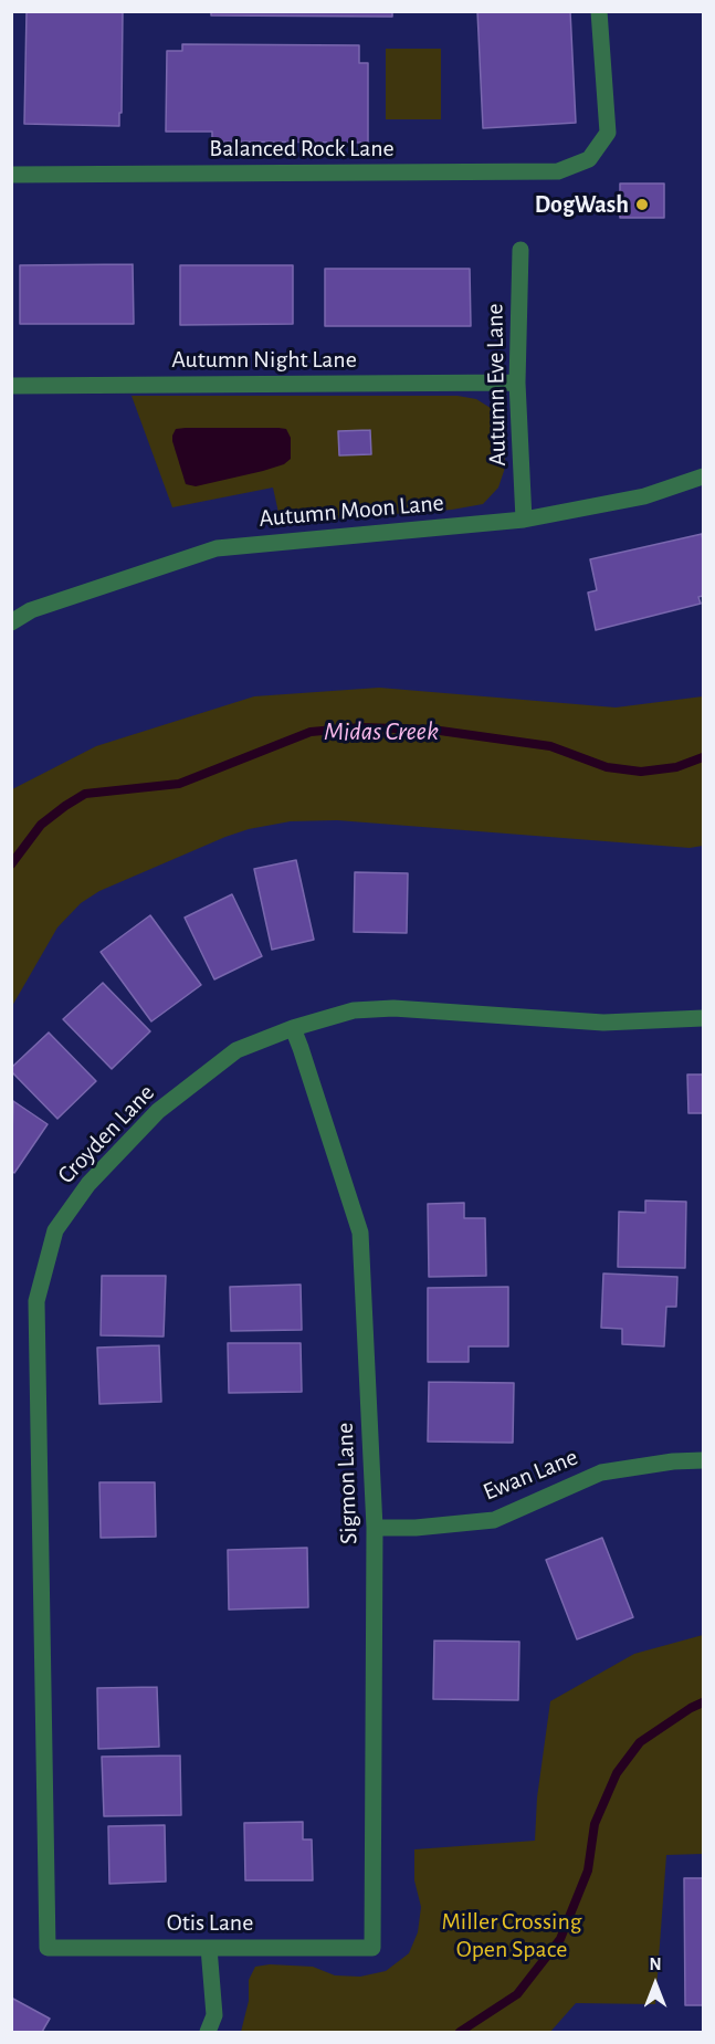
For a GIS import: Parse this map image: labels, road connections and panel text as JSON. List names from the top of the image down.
{
  "streets": {
    "street": [
      "Balanced Rock Lane",
      "Autumn Night Lane",
      "Autumn Eve Lane",
      "Autumn Moon Lane",
      "Croyden Lane",
      "Ewan Lane",
      "Sigmon Lane",
      "Otis Lane"
    ]
  },
  "crossings": [
    ["Autumn Night Lane", "Autumn Eve Lane"],
    ["Autumn Eve Lane", "Autumn Moon Lane"],
    ["Croyden Lane", "Sigmon Lane"],
    ["Croyden Lane", "Otis Lane"],
    ["Ewan Lane", "Sigmon Lane"],
    ["Sigmon Lane", "Otis Lane"]
  ],
  "water": ["Midas Creek"],
  "parks": ["Miller Crossing Open Space"],
  "places": ["DogWash"],
  "north": "top"
}
